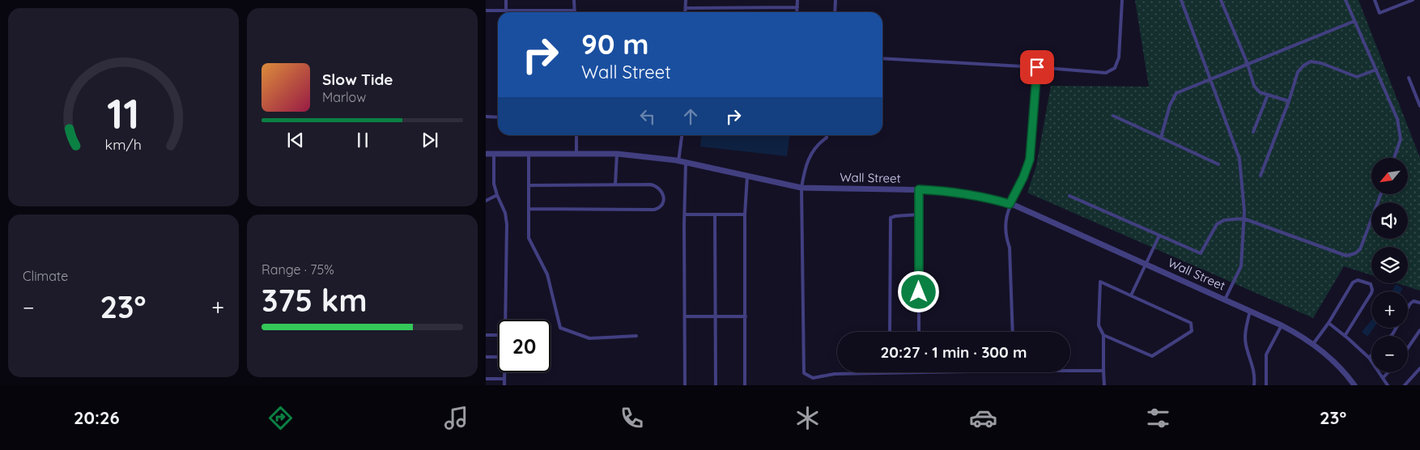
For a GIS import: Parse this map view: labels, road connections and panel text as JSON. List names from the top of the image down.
{
  "streets": {
    "street": ["Wall Street"]
  },
  "north": "bottom left",
  "page": {
    "turn": ["90 m", "Wall Street"],
    "song": ["Slow Tide", "Marlow"],
    "map_buttons": ["+", "−"],
    "tile": [
      "Climate",
      ["Range · 75%", "375 km"]
    ],
    "heat": ["−", "23°", "+"],
    "limit": "20",
    "trip": "20:27 · 1 min · 300 m",
    "tabs": ["20:26", "23°"],
    "gauge": ["11", "km/h"]
  }
}
